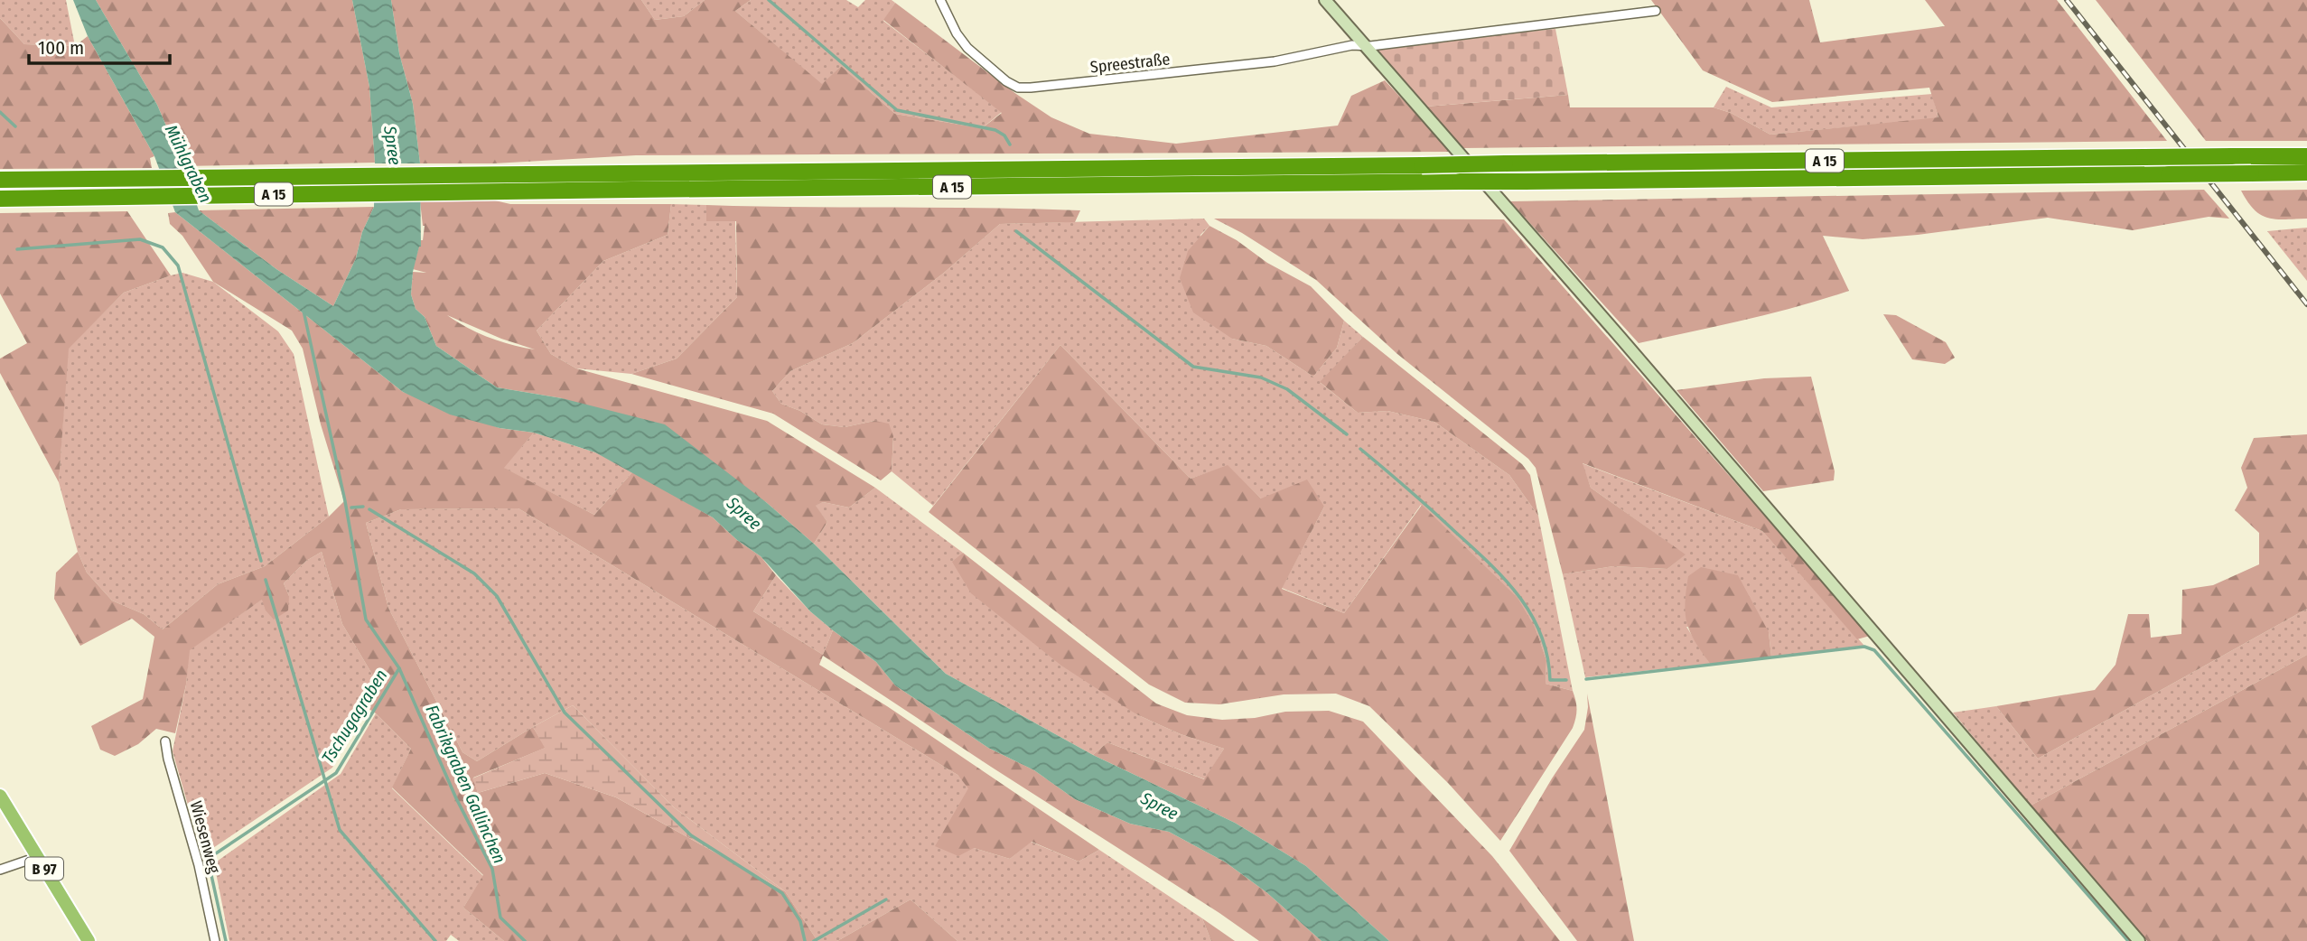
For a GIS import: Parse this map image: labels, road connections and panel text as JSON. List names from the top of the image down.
{
  "streets": {
    "highway": ["A 15"],
    "main road": ["B 97"],
    "street": ["Spreestraße", "Wiesenweg"]
  },
  "water": [
    "Spree",
    "Mühlgraben",
    "Tschugagraben",
    "Fabrikgraben Gallinchen"
  ],
  "scale_bar": "100 m"
}
